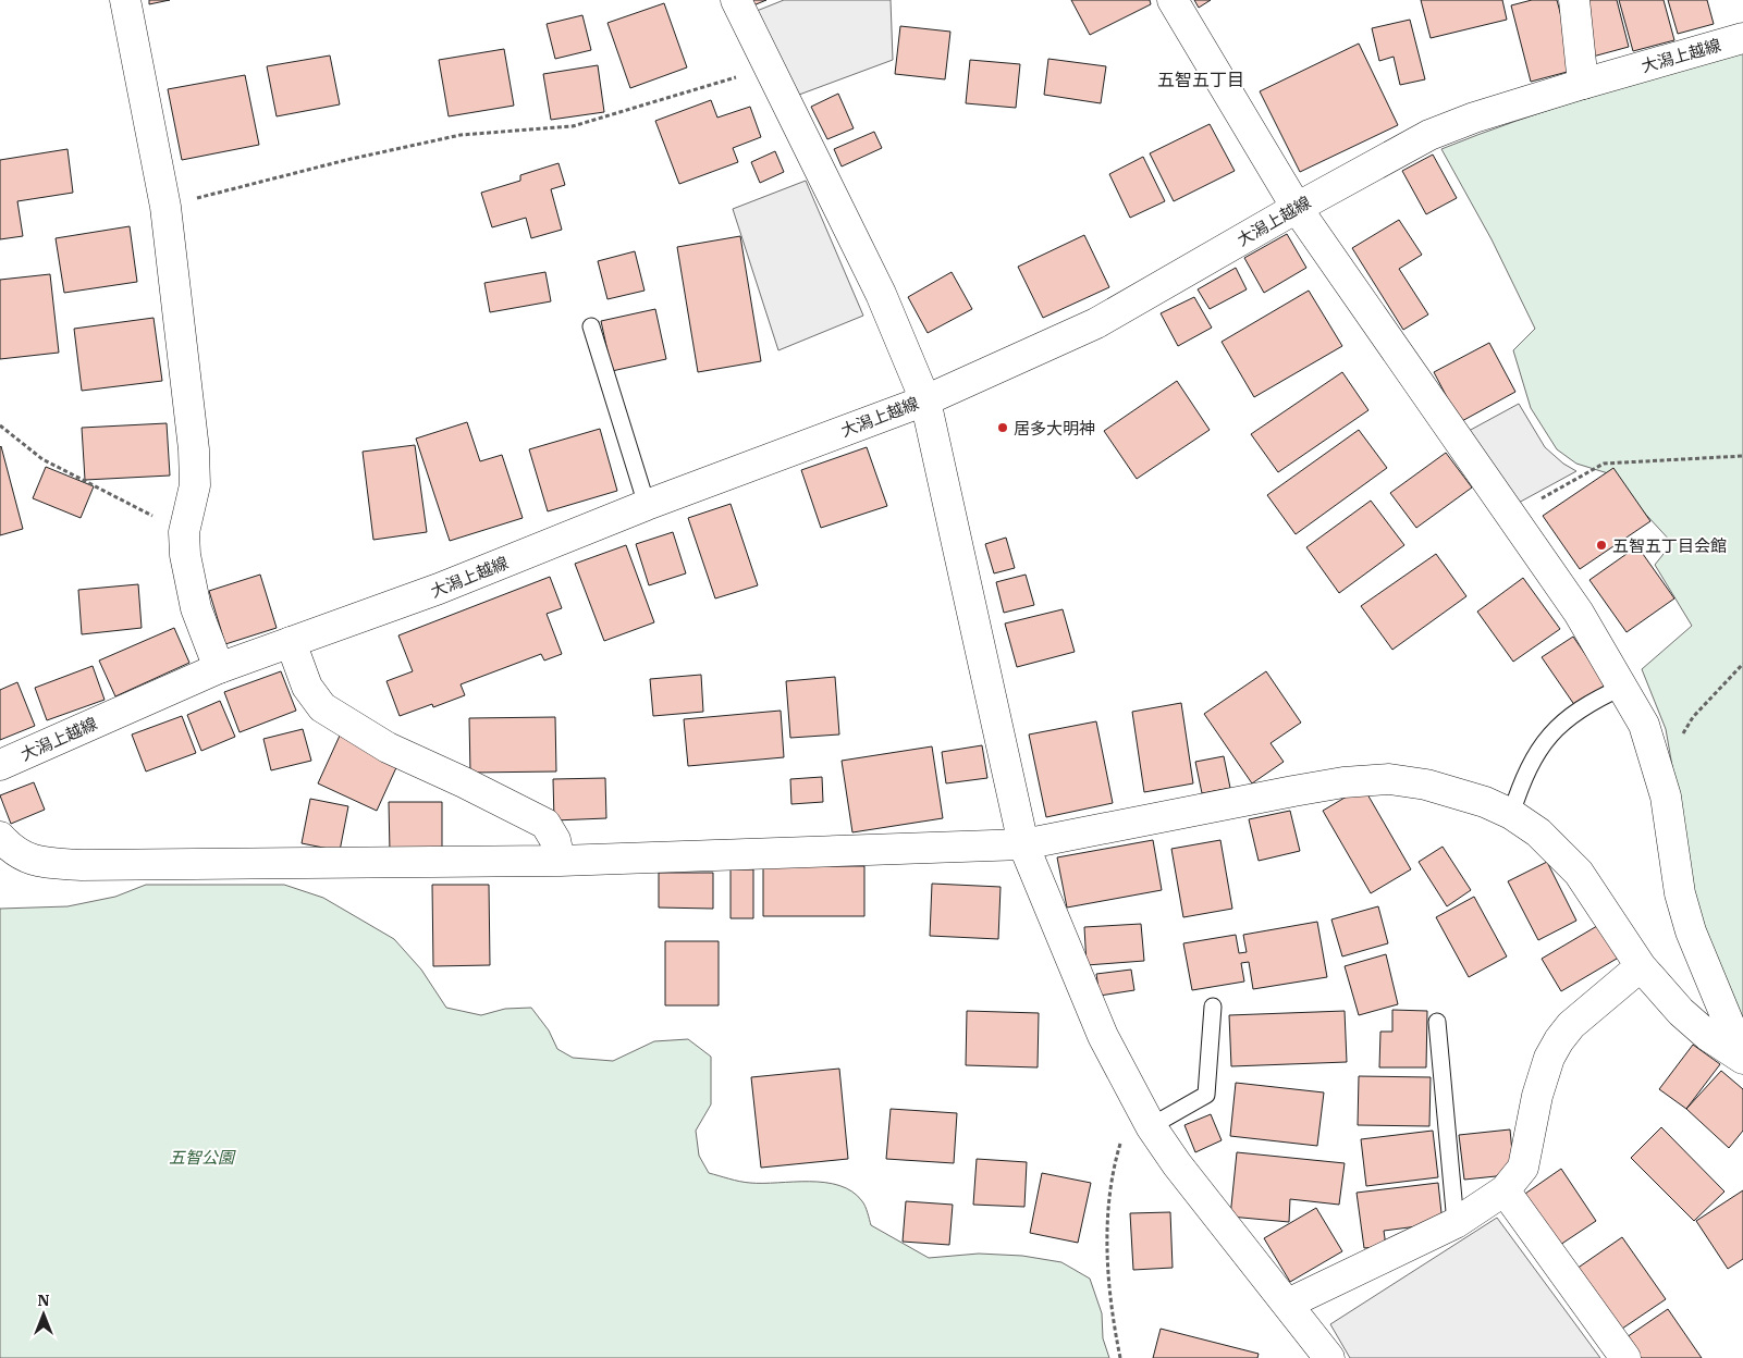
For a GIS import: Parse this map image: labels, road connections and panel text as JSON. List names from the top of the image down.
{
  "streets": {
    "street": ["大潟上越線"]
  },
  "districts": ["五智五丁目"],
  "parks": ["五智公園"],
  "places": ["居多大明神", "五智五丁目会館"],
  "north": "top"
}
